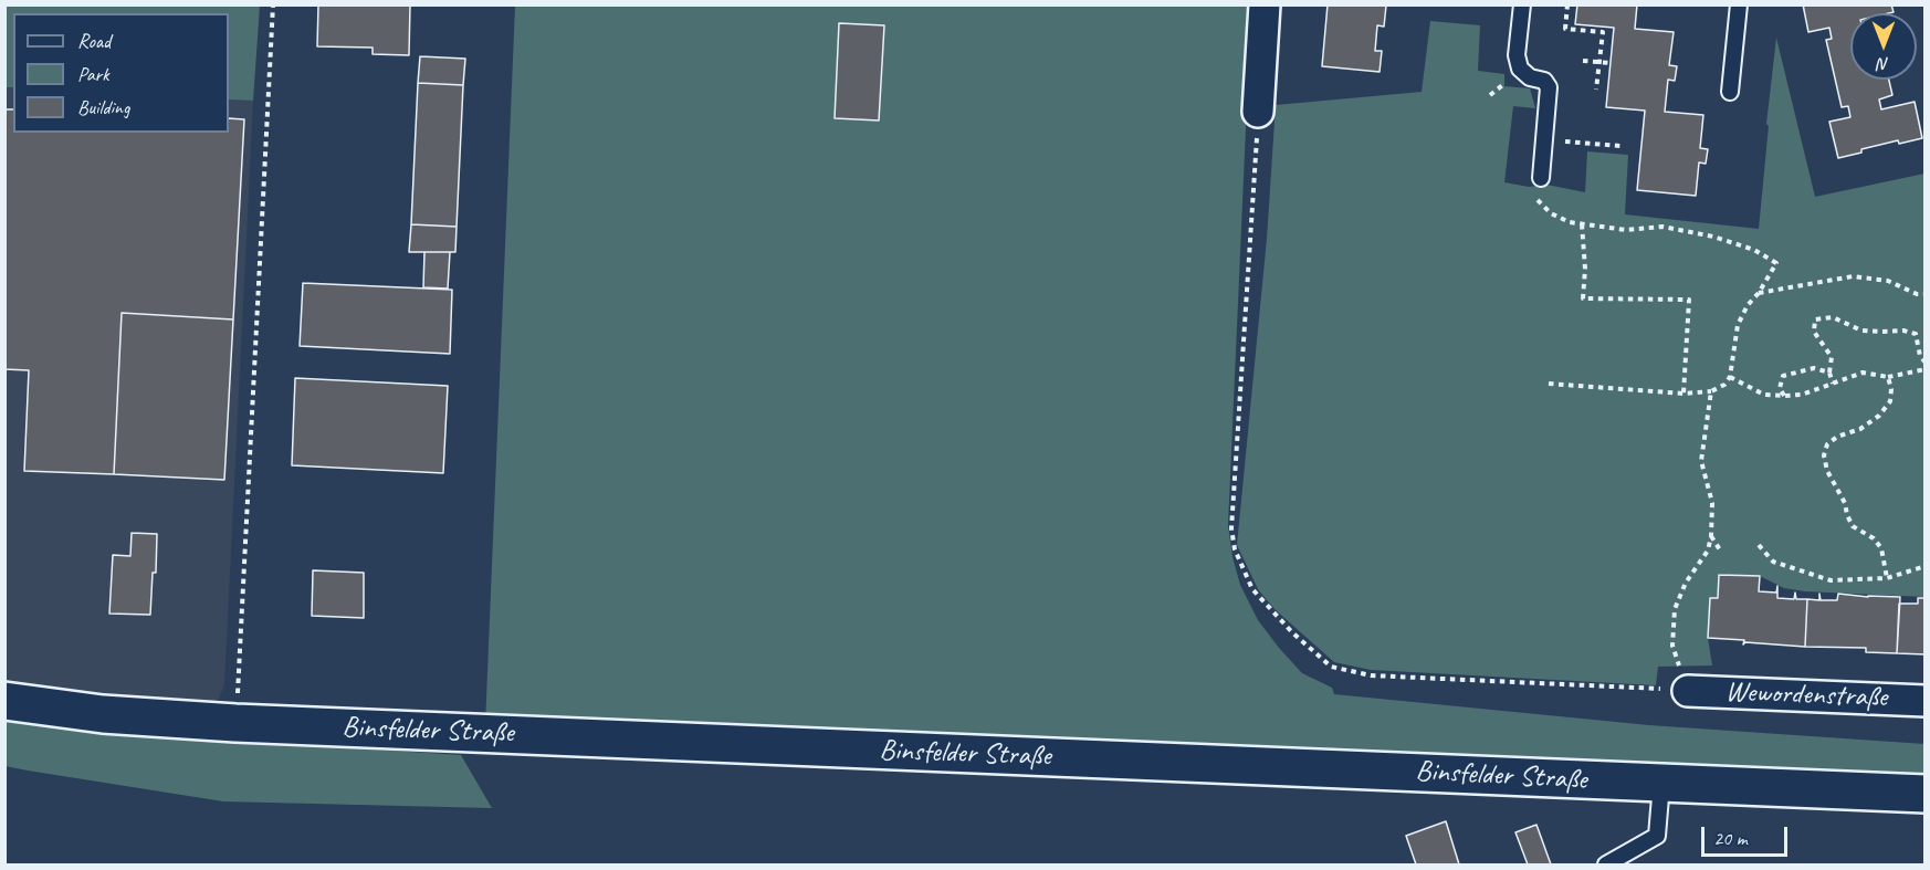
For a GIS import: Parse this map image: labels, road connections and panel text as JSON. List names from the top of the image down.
{
  "streets": {
    "street": ["Wewordenstraße", "Binsfelder Straße"]
  },
  "legend": ["Road", "Park", "Building"],
  "scale_bar": "20 m",
  "north": "bottom"
}
